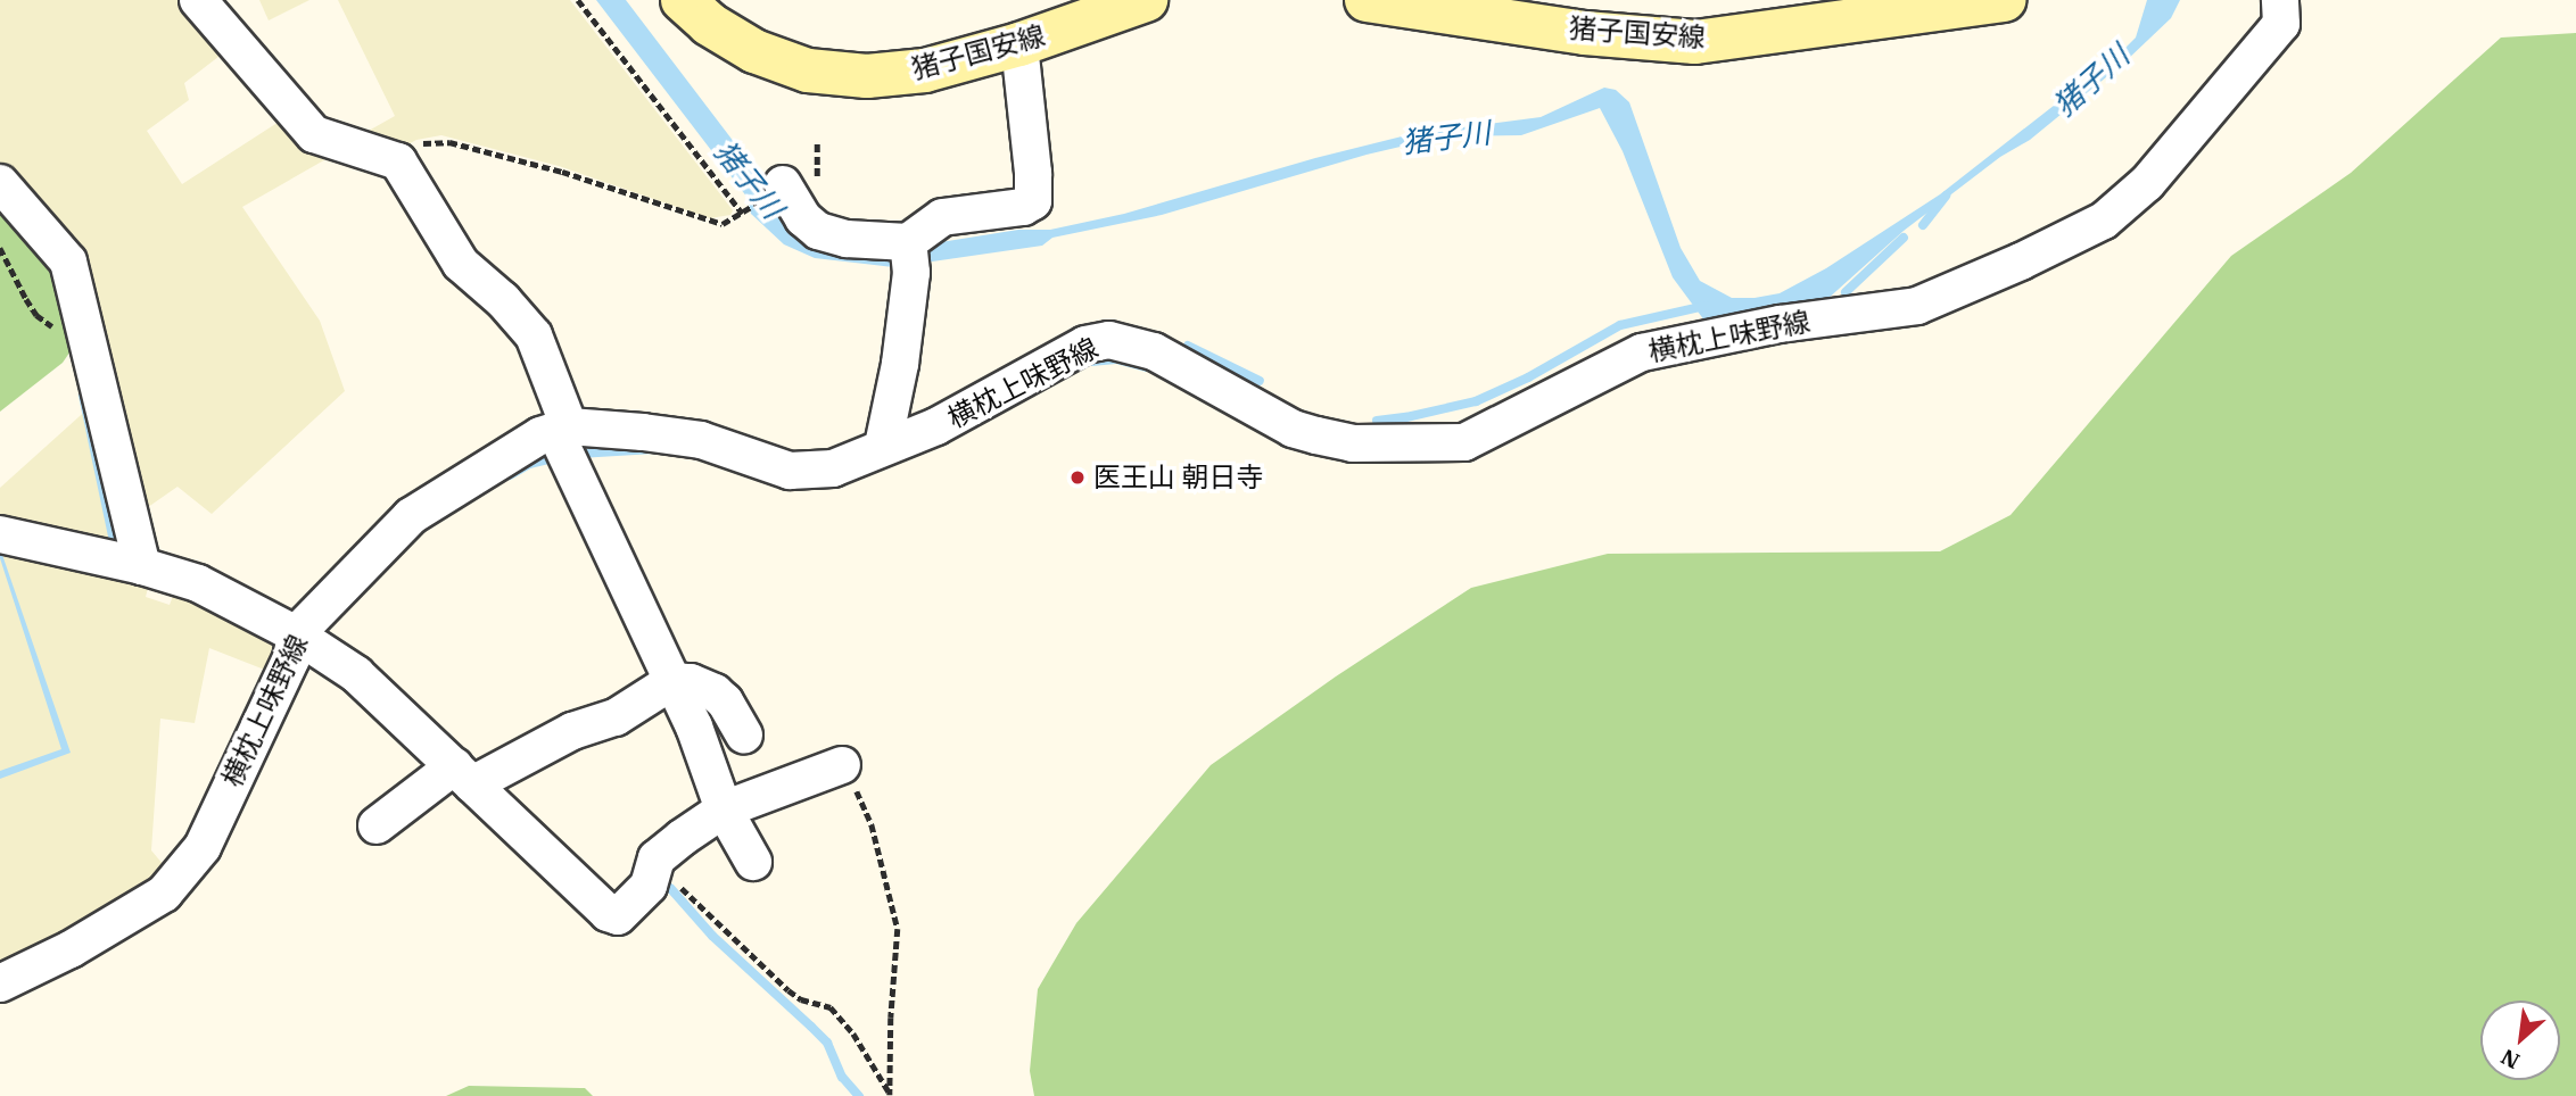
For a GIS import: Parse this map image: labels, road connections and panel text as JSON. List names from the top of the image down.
{
  "streets": {
    "main road": ["猪子国安線"],
    "street": ["横枕上味野線"]
  },
  "water": ["猪子川"],
  "places": ["医王山 朝日寺"],
  "north": "bottom left"
}
